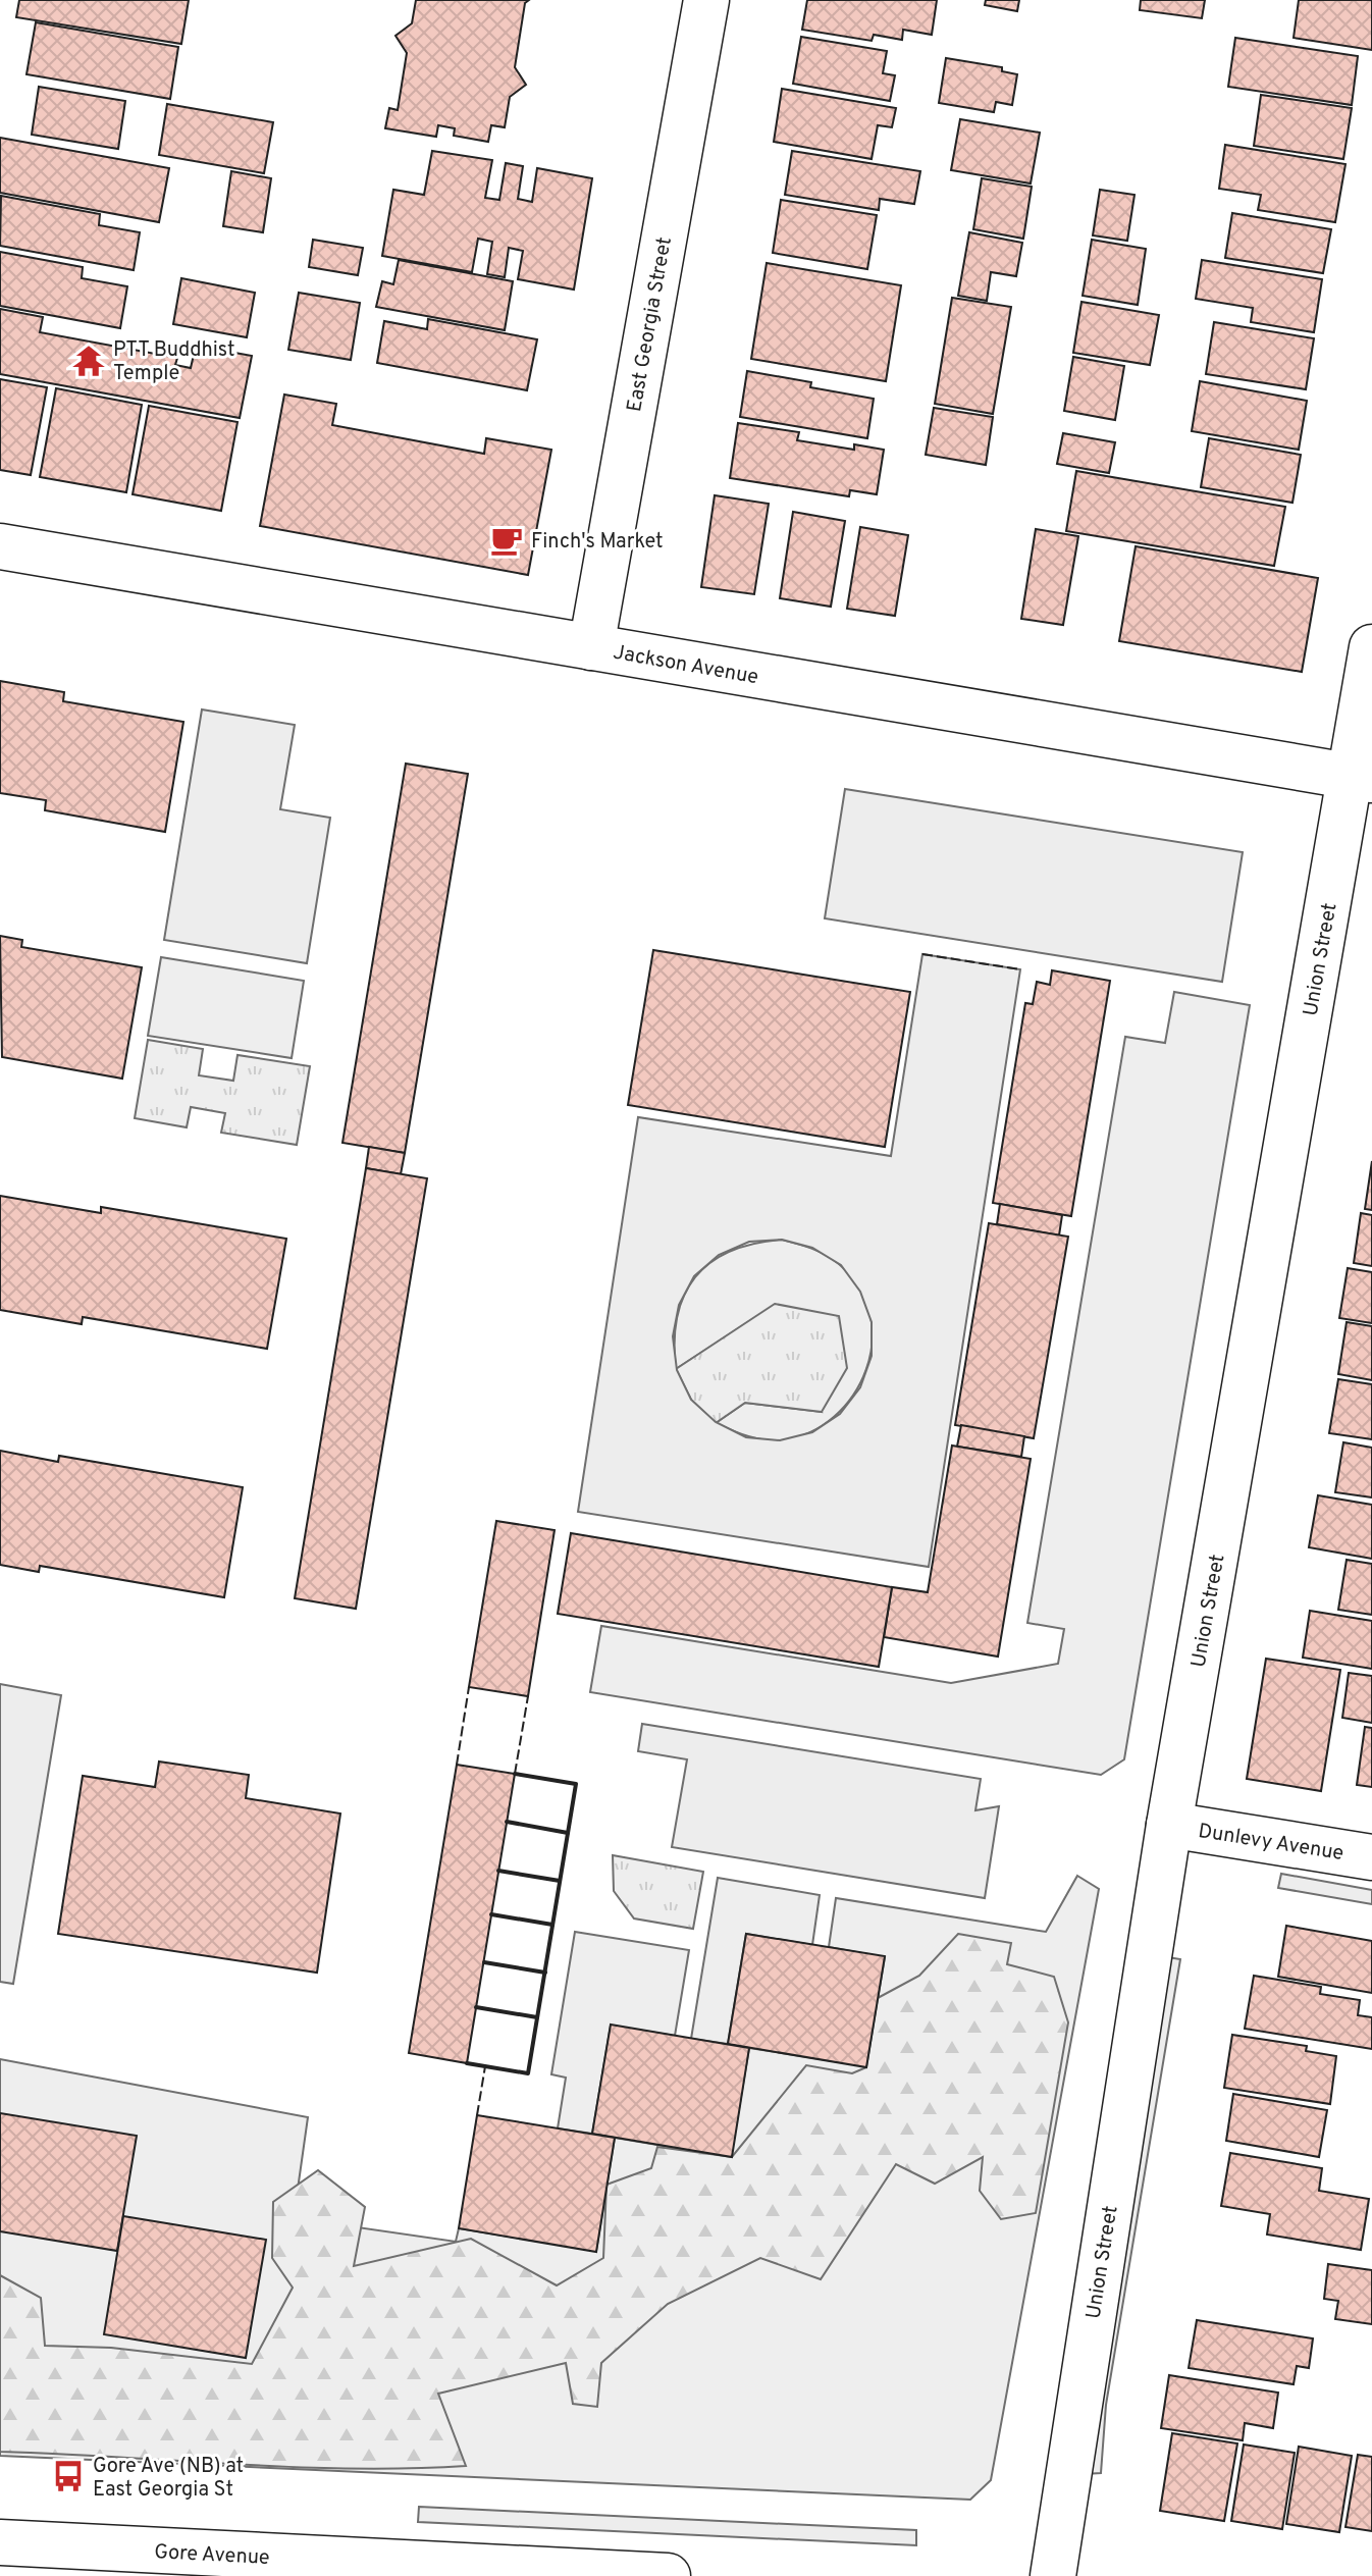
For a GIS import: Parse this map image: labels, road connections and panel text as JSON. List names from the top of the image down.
{
  "streets": {
    "street": [
      "East Georgia Street",
      "Jackson Avenue",
      "Union Street",
      "Dunlevy Avenue",
      "Gore Avenue"
    ]
  },
  "crossings": [
    ["East Georgia Street", "Jackson Avenue"],
    ["Jackson Avenue", "Union Street"],
    ["Union Street", "Dunlevy Avenue"]
  ],
  "places": {
    "temple": ["PTT Buddhist Temple"],
    "cafe": ["Finch's Market"],
    "bus stop": ["Gore Ave (NB) at East Georgia St"]
  }
}
